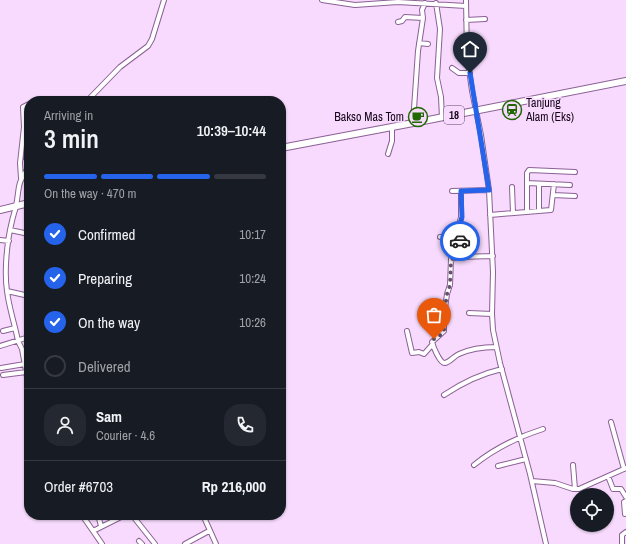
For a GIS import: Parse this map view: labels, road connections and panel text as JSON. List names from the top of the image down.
{
  "streets": {
    "highway": ["18"]
  },
  "places": {
    "station": ["Tanjung Alam (Eks)"],
    "cafe": ["Bakso Mas Tom"]
  },
  "page": {
    "heading": ["3 min", "Arriving in", "10:39–10:44"],
    "panel": [
      "Sam",
      "Courier · 4.6",
      "Order #6703",
      "Rp 216,000"
    ],
    "bar": "On the way · 470 m",
    "list": [
      ["Confirmed", "10:17"],
      ["Preparing", "10:24"],
      ["On the way", "10:26"],
      "Delivered"
    ]
  }
}
